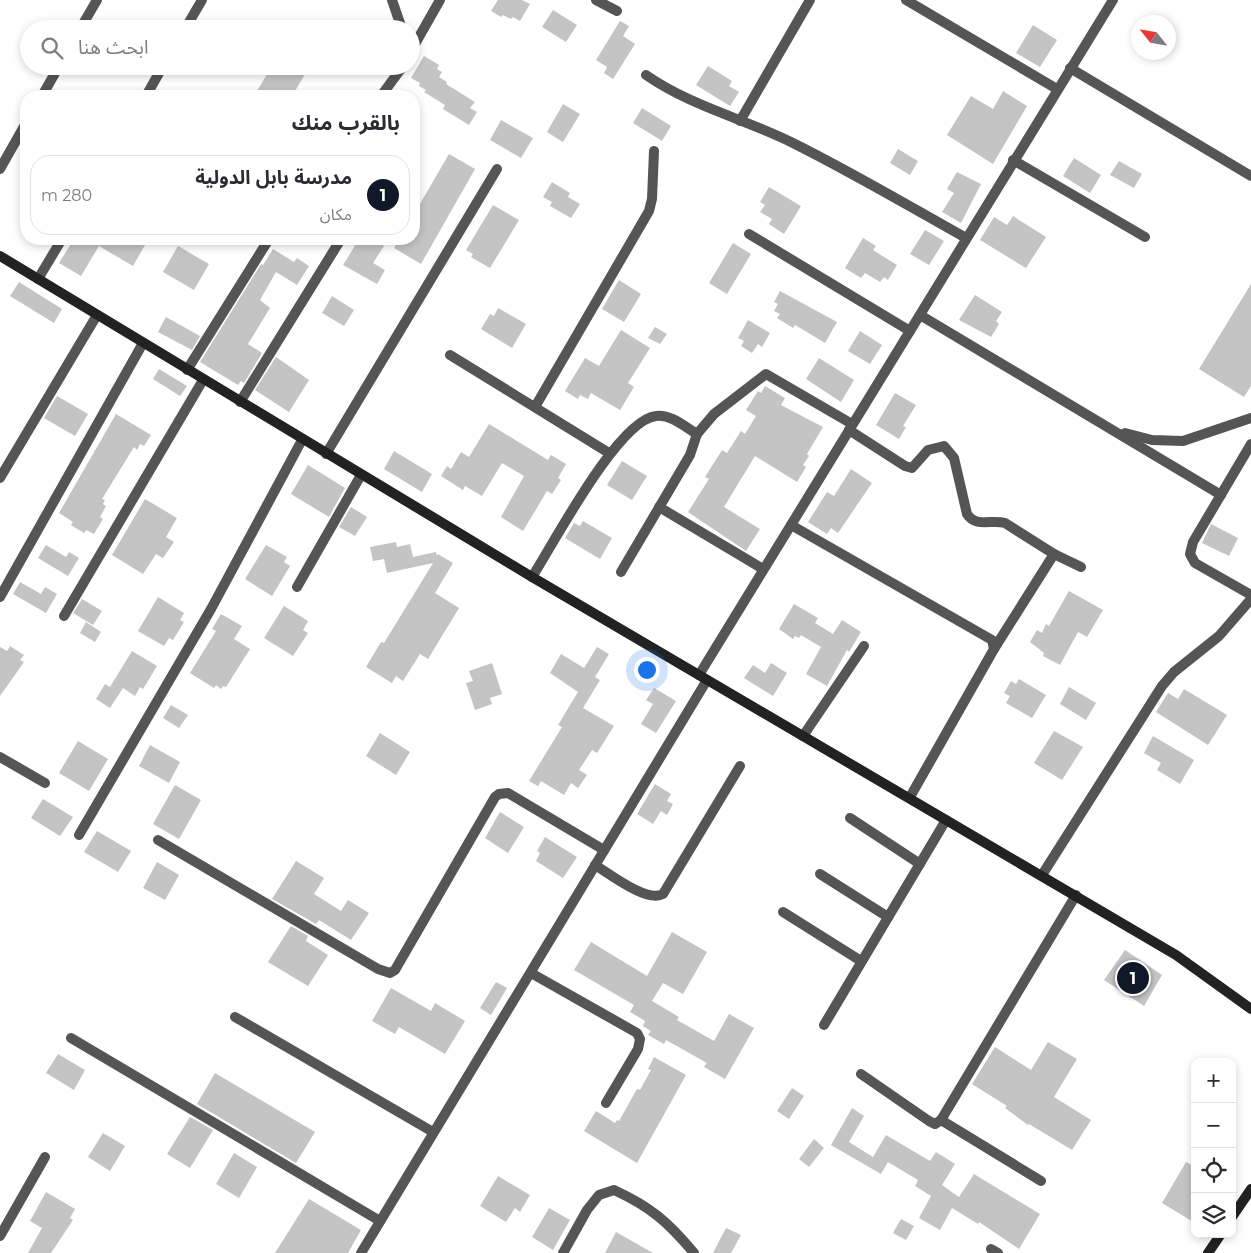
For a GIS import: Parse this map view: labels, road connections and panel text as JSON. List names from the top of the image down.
{
  "north": "top left",
  "page": {
    "search": "ابحث هنا",
    "heading": "بالقرب منك",
    "list": [
      {
        "mark": "1",
        "name": "مدرسة بابل الدولية",
        "note": "مكان",
        "value": "280 m"
      }
    ],
    "pins": "1",
    "map_buttons": ["+", "−"]
  }
}
